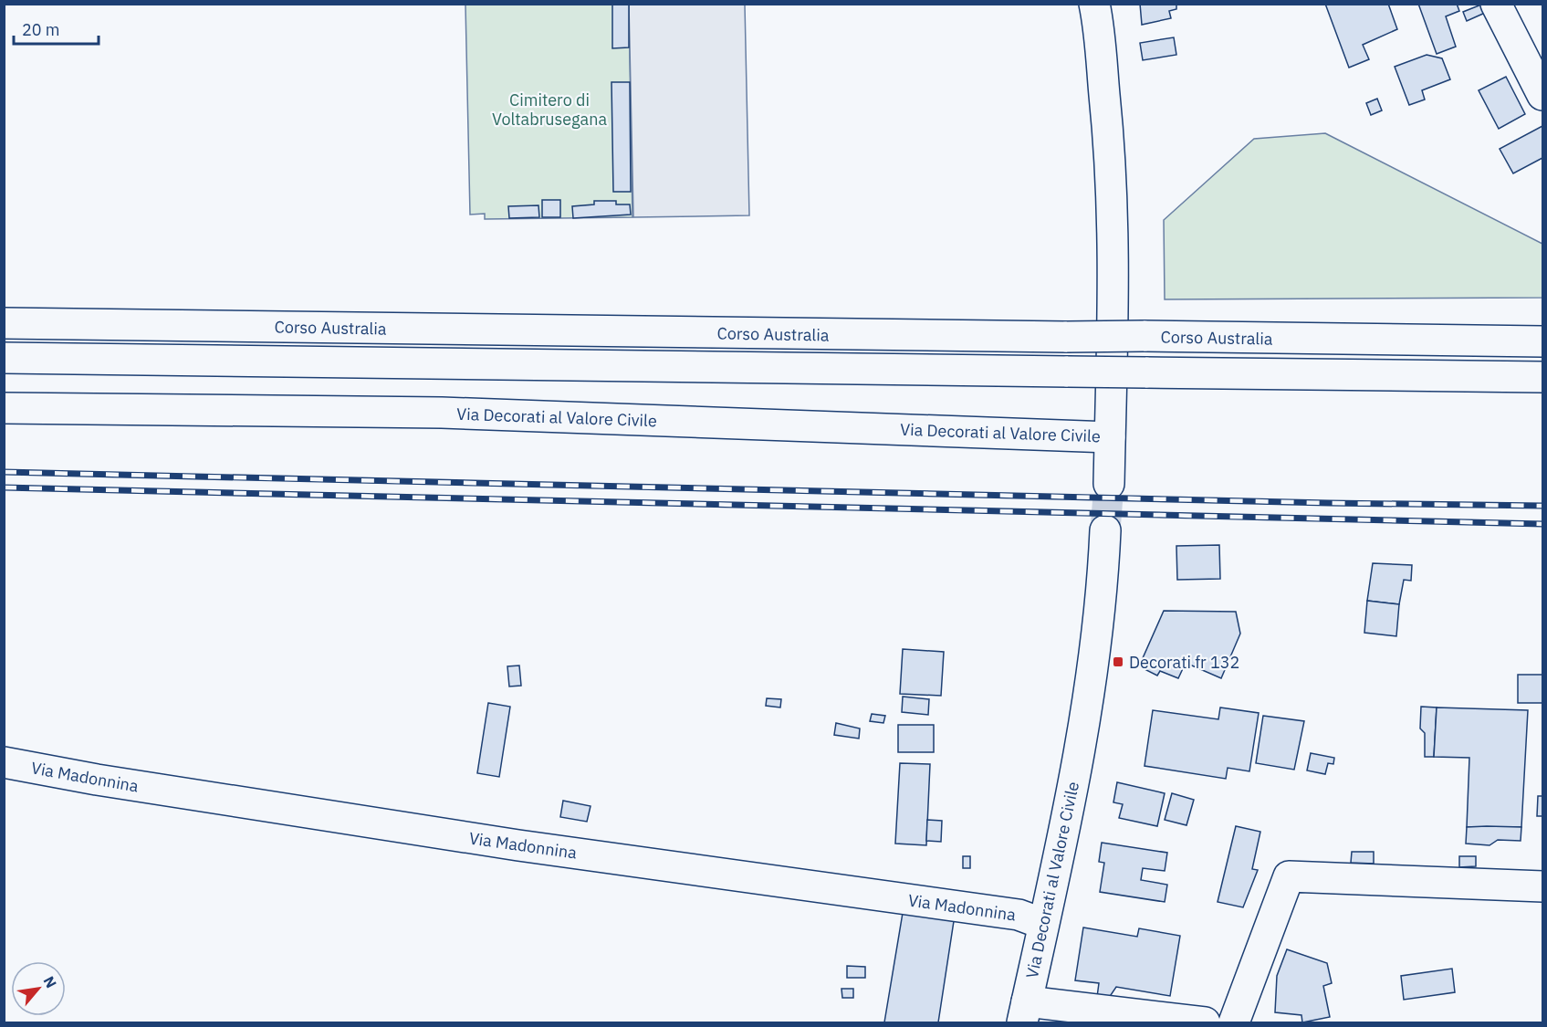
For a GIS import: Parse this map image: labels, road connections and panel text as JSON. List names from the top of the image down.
{
  "streets": {
    "main road": ["Corso Australia", "Via Decorati al Valore Civile", "Via Madonnina"]
  },
  "crossings": [
    ["Via Decorati al Valore Civile", "Via Madonnina"]
  ],
  "parks": ["Cimitero di Voltabrusegana"],
  "places": {
    "transit": ["Decorati fr 132"]
  },
  "scale_bar": "20 m",
  "north": "top right"
}
